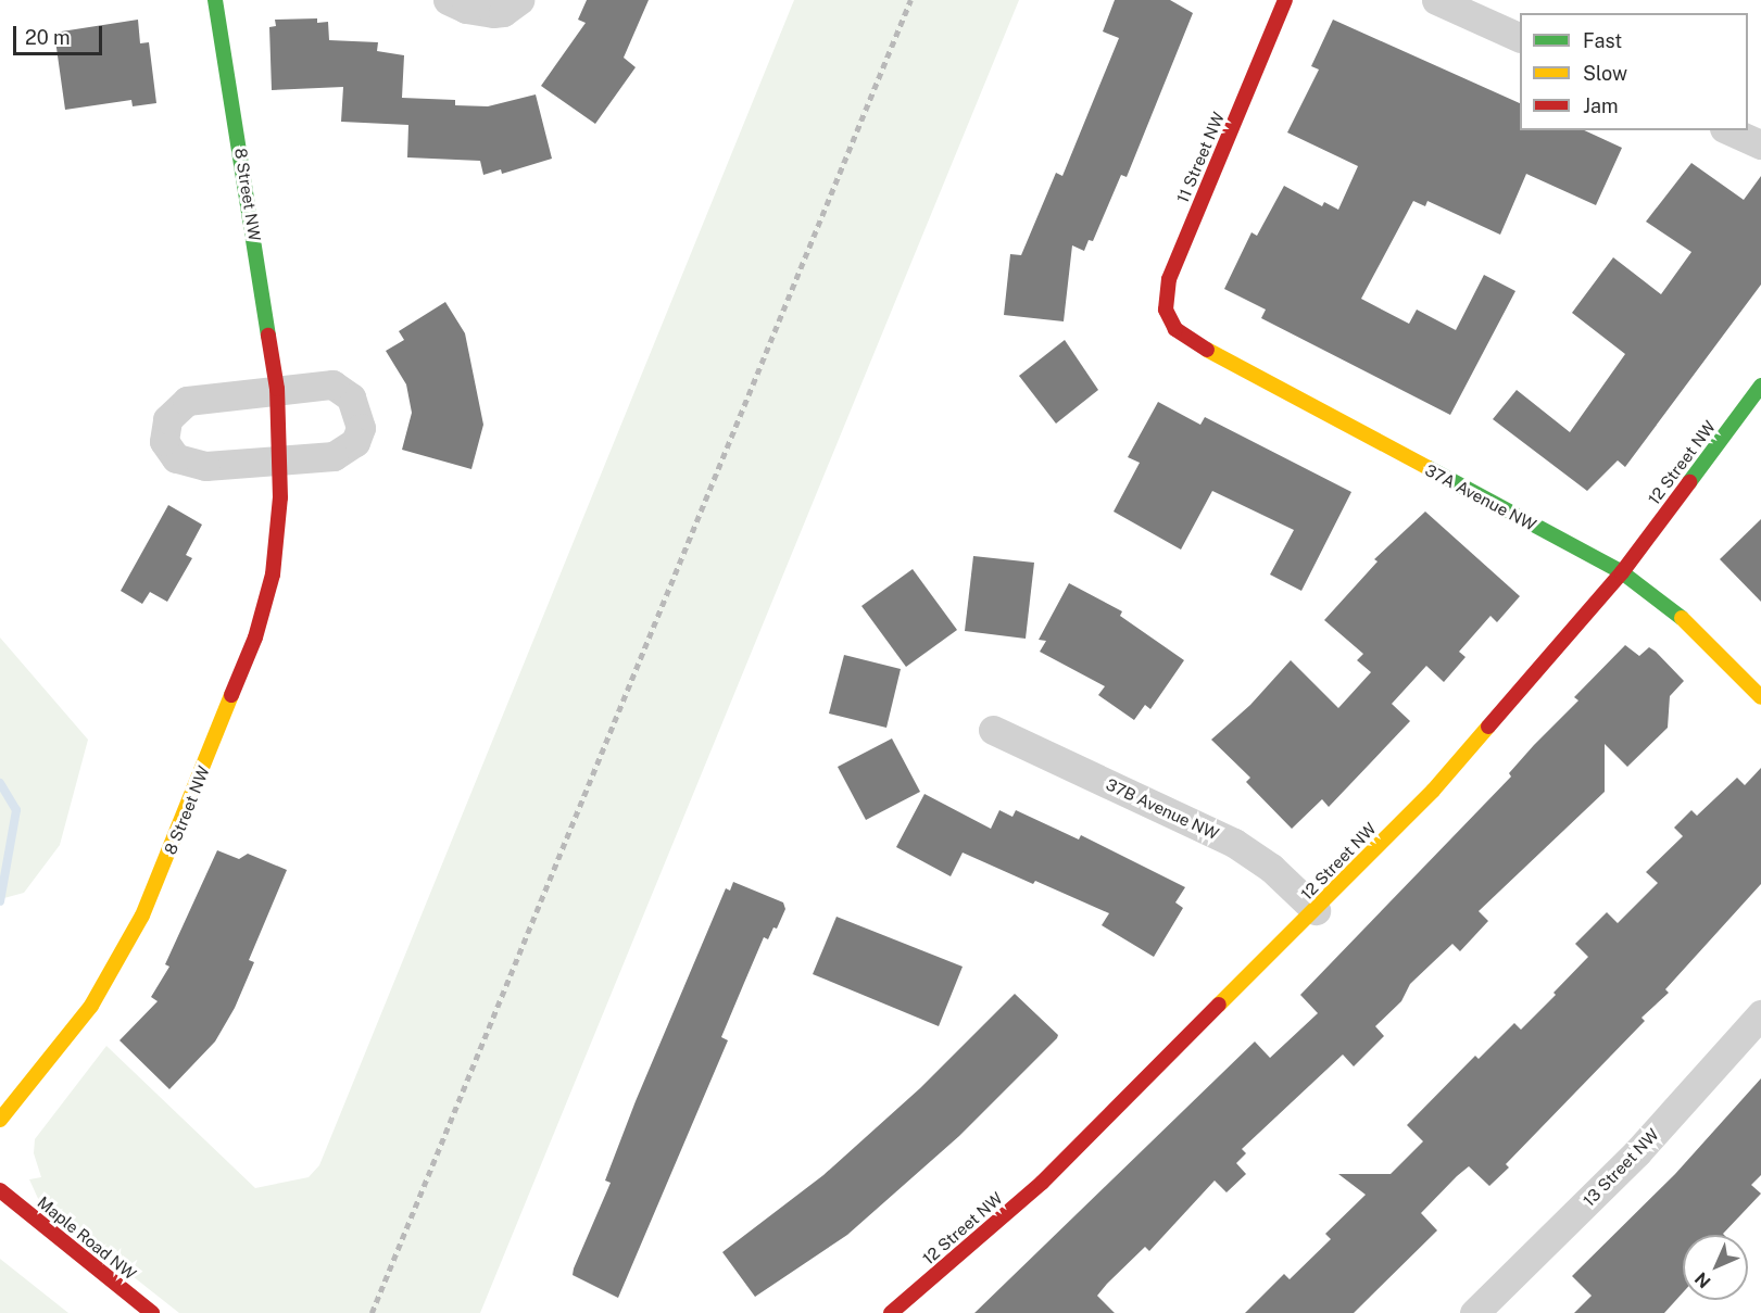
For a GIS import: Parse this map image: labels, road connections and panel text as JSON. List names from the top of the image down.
{
  "streets": {
    "street": [
      "11 Street NW",
      "8 Street NW",
      "12 Street NW",
      "37A Avenue NW",
      "37B Avenue NW",
      "13 Street NW",
      "Maple Road NW"
    ]
  },
  "crossings": [
    ["11 Street NW", "37A Avenue NW"],
    ["12 Street NW", "37A Avenue NW"],
    ["12 Street NW", "37B Avenue NW"]
  ],
  "legend": ["Fast", "Slow", "Jam"],
  "scale_bar": "20 m",
  "north": "bottom left"
}
